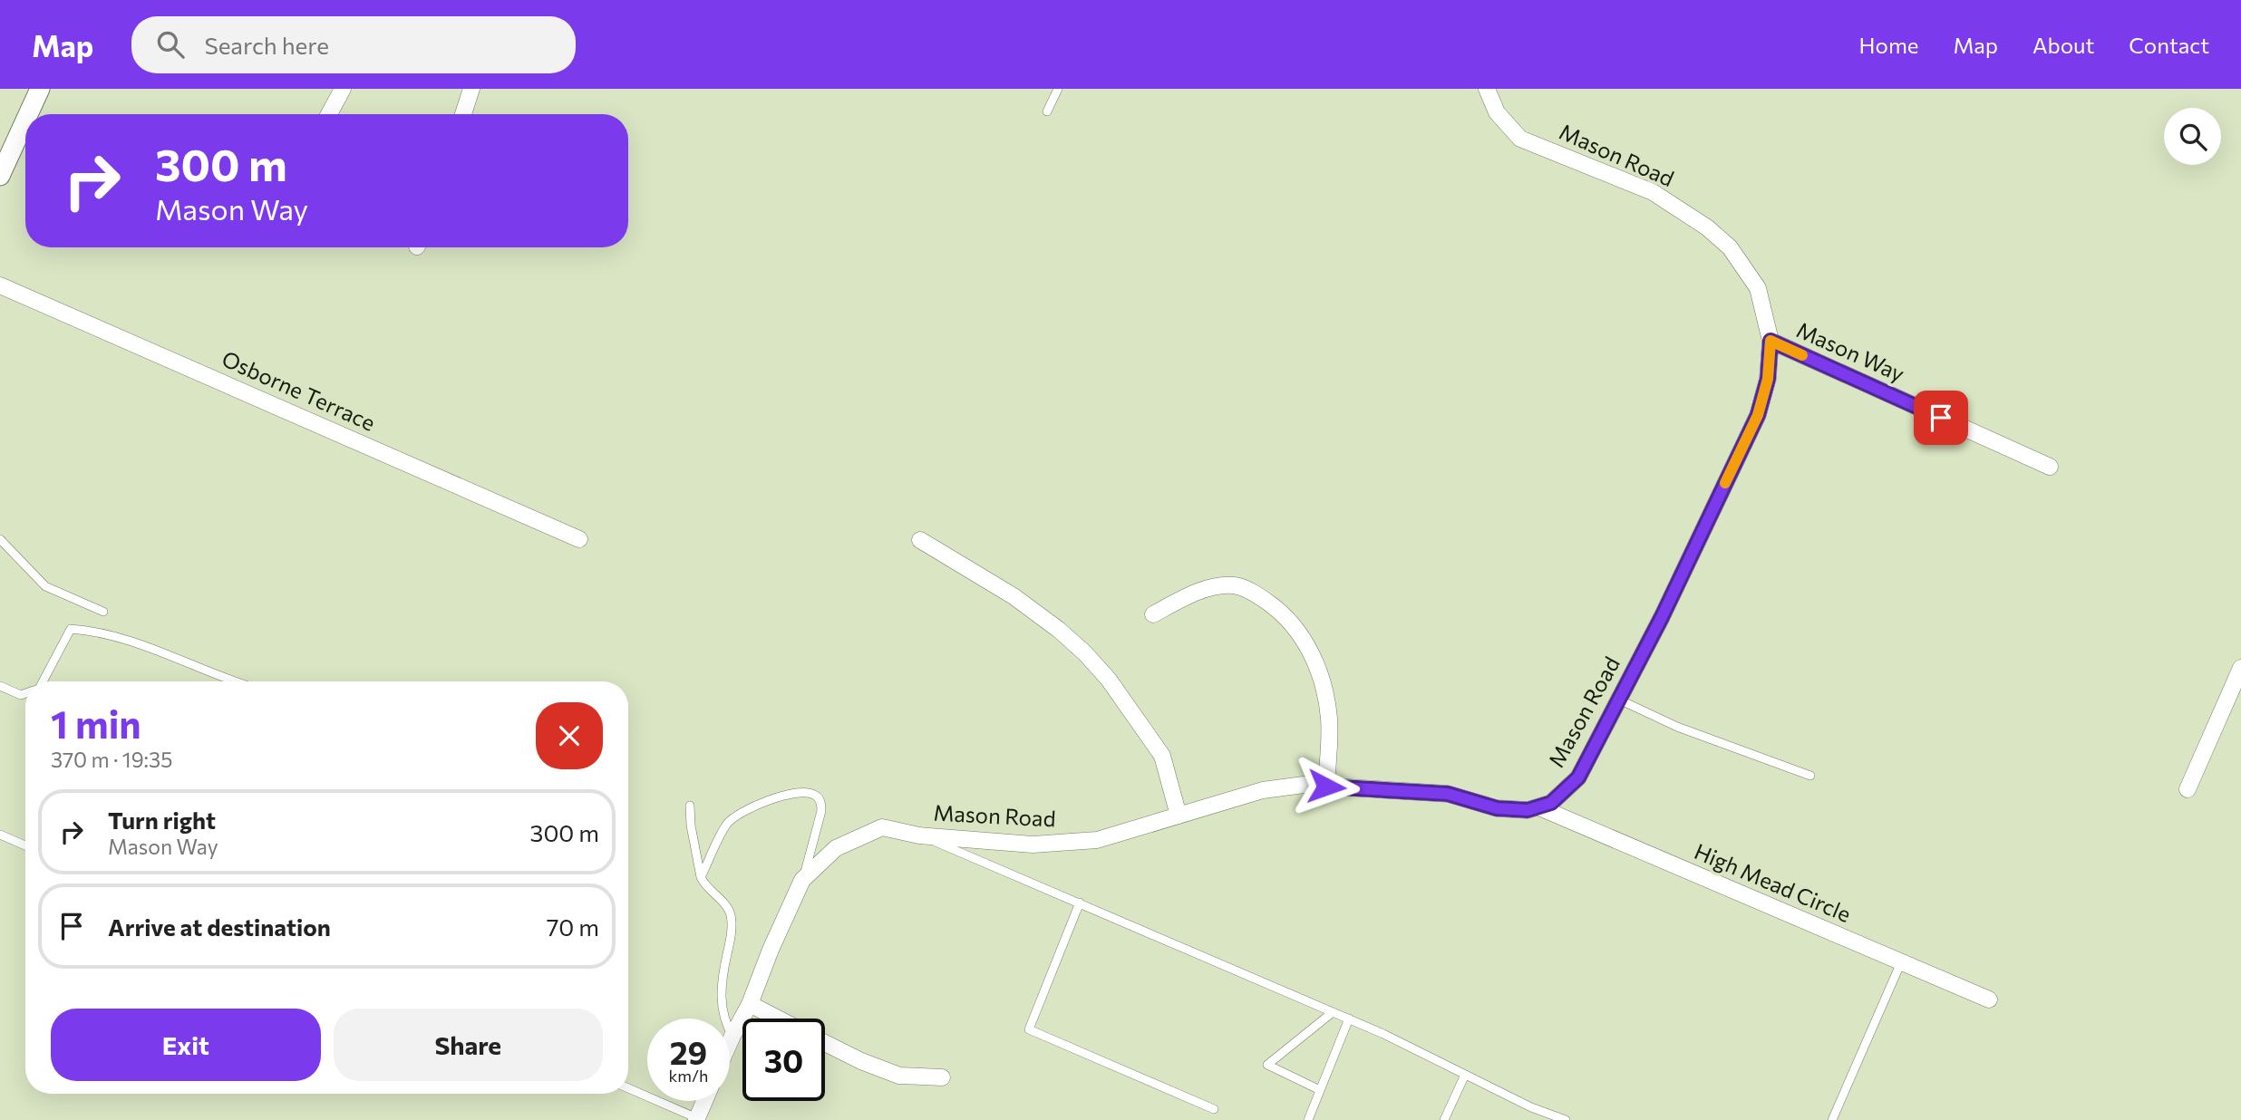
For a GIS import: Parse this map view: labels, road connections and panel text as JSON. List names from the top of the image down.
{
  "streets": {
    "street": [
      "Mason Road",
      "Mason Way",
      "Osborne Terrace",
      "High Mead Circle"
    ]
  },
  "crossings": [
    ["Mason Road", "Mason Way"],
    ["Mason Road", "High Mead Circle"]
  ],
  "page": {
    "header": "Map",
    "search": "Search here",
    "nav": [
      "Home",
      "Map",
      "About",
      "Contact"
    ],
    "turn": ["300 m", "Mason Way"],
    "heading": ["1 min", "370 m · 19:35"],
    "list": [
      {
        "name": "Turn right",
        "note": "Mason Way",
        "value": "300 m"
      },
      {
        "name": "Arrive at destination",
        "value": "70 m"
      }
    ],
    "buttons": ["Exit", "Share"],
    "speed": "29 km/h",
    "limit": "30"
  }
}
